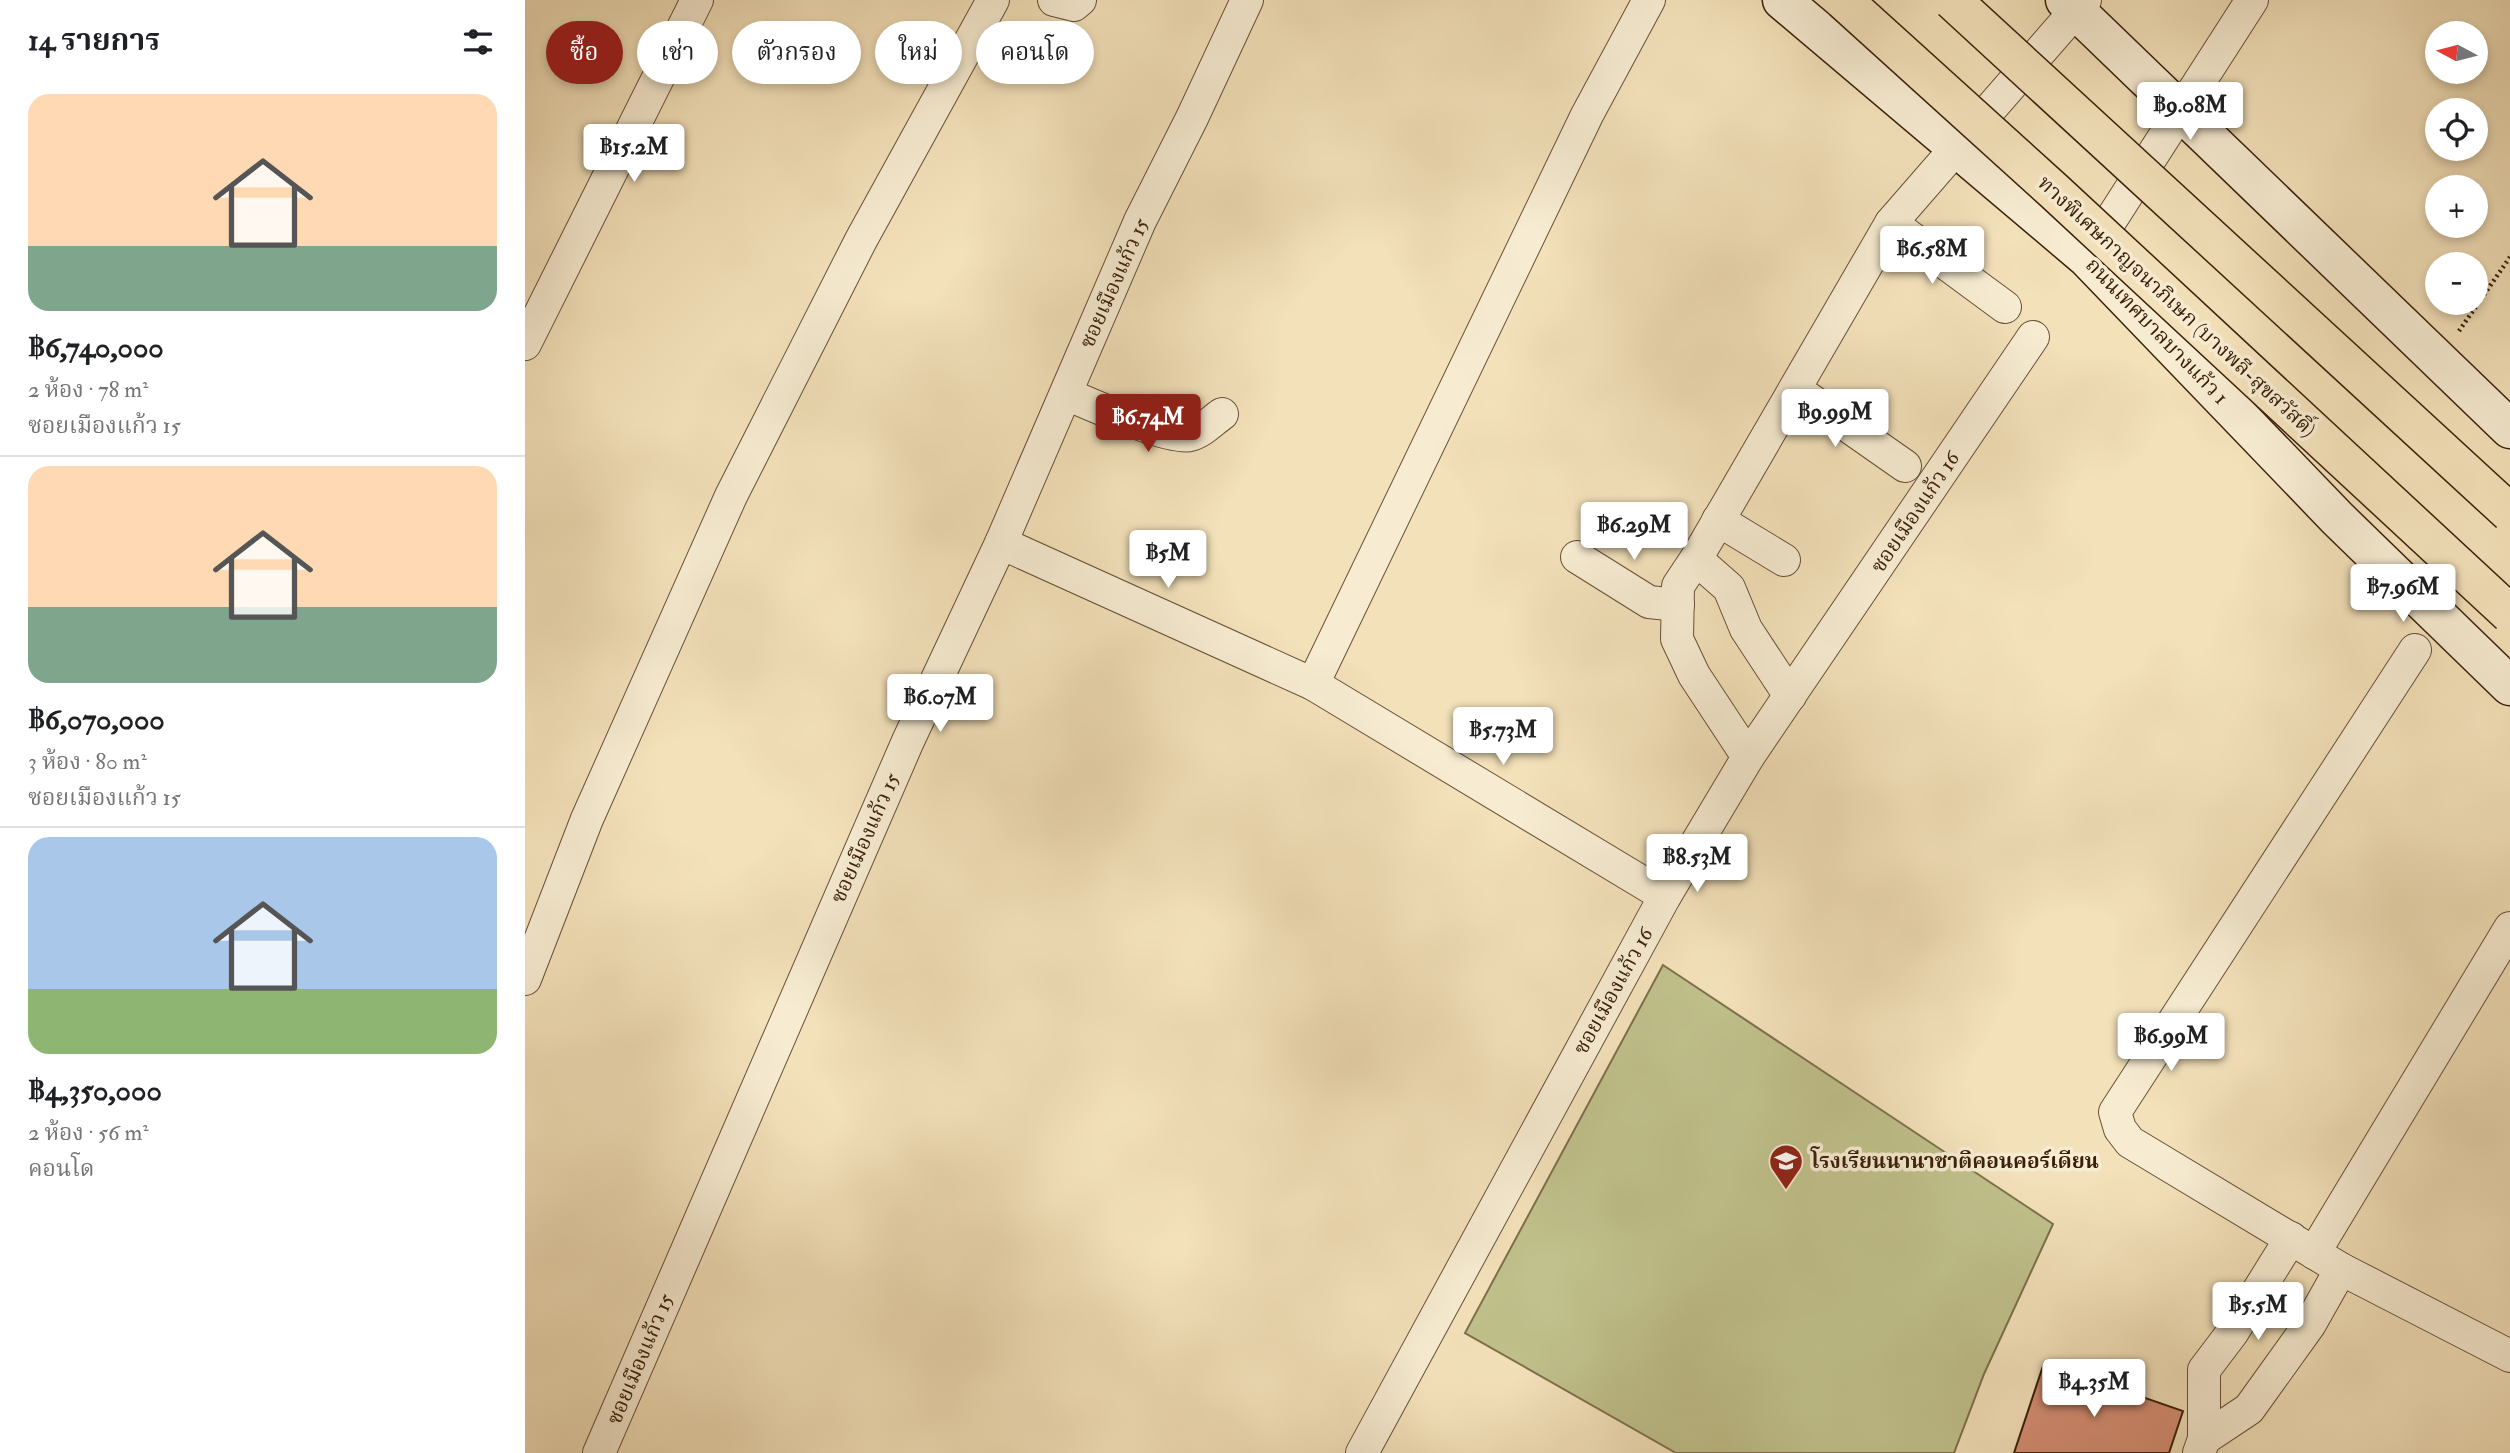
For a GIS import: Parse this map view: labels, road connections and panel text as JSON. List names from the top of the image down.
{
  "streets": {
    "highway": ["ทางพิเศษกาญจนาภิเษก (บางพลี-สุขสวัสดิ์)"],
    "main road": ["ถนนเทศบาลบางแก้ว 1"],
    "street": ["ซอยเมืองแก้ว 15", "ซอยเมืองแก้ว 16"]
  },
  "places": {
    "school or university": ["โรงเรียนนานาชาติคอนคอร์เดียน"]
  },
  "north": "left",
  "page": {
    "heading": "14 รายการ",
    "map_buttons": ["+", "−"],
    "chip": [
      "ซื้อ",
      "เช่า",
      "ตัวกรอง",
      "ใหม่",
      "คอนโด"
    ],
    "price": [
      "฿9.08M",
      "฿15.2M",
      "฿6.58M",
      "฿9.99M",
      "฿6.74M",
      "฿6.29M",
      "฿5M",
      "฿7.96M",
      "฿6.07M",
      "฿5.73M",
      "฿8.53M",
      "฿6.99M",
      "฿5.5M",
      "฿4.35M"
    ],
    "list": [
      {
        "name": "฿6,740,000",
        "note": "2 ห้อง · 78 m² · ซอยเมืองแก้ว 15"
      },
      {
        "name": "฿6,070,000",
        "note": "3 ห้อง · 80 m² · ซอยเมืองแก้ว 15"
      },
      {
        "name": "฿4,350,000",
        "note": "2 ห้อง · 56 m² · คอนโด"
      }
    ]
  }
}
